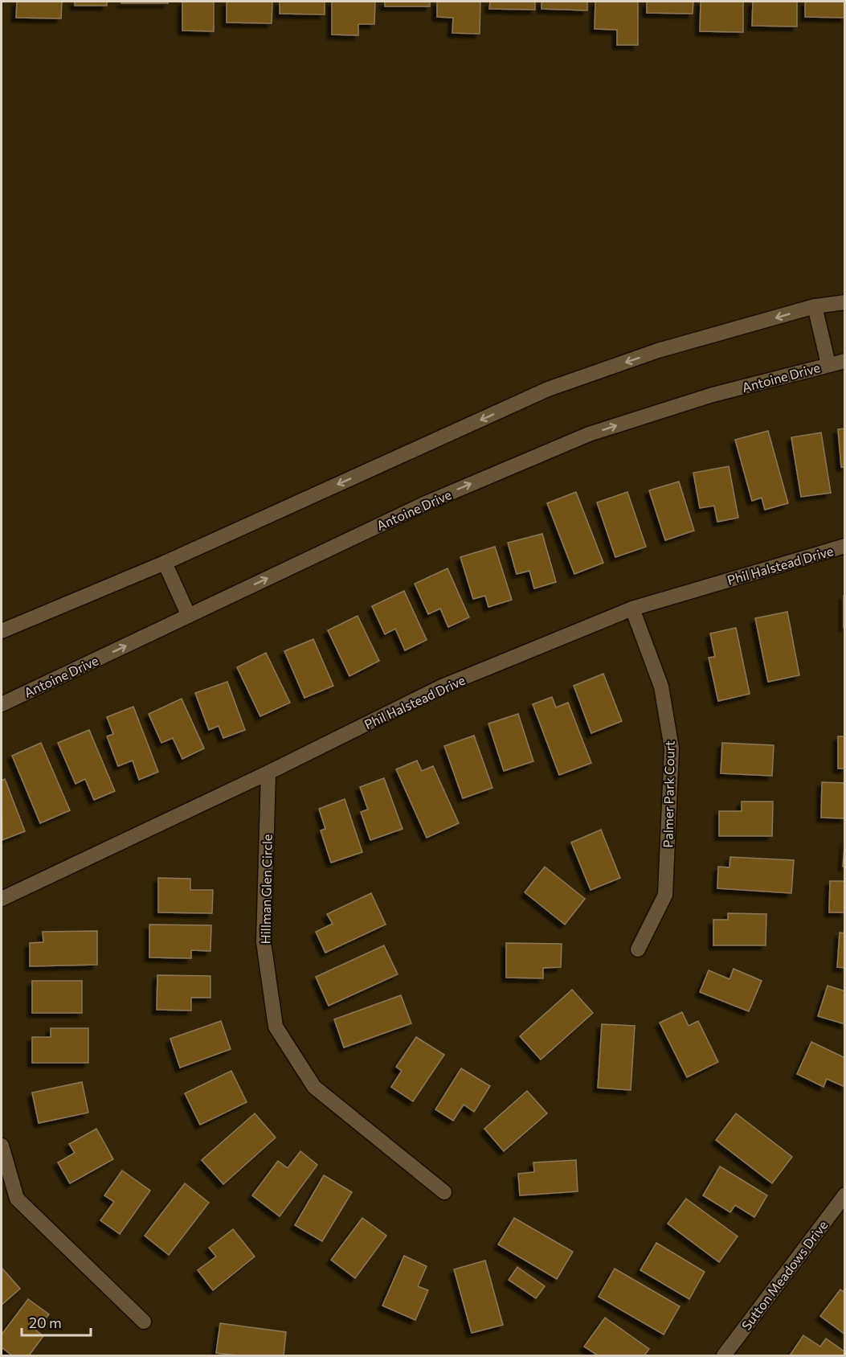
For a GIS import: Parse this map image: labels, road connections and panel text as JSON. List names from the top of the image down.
{
  "streets": {
    "street": [
      "Antoine Drive",
      "Phil Halstead Drive",
      "Palmer Park Court",
      "Hillman Glen Circle",
      "Sutton Meadows Drive"
    ]
  },
  "crossings": [
    ["Phil Halstead Drive", "Palmer Park Court"],
    ["Phil Halstead Drive", "Hillman Glen Circle"]
  ],
  "scale_bar": "20 m"
}
